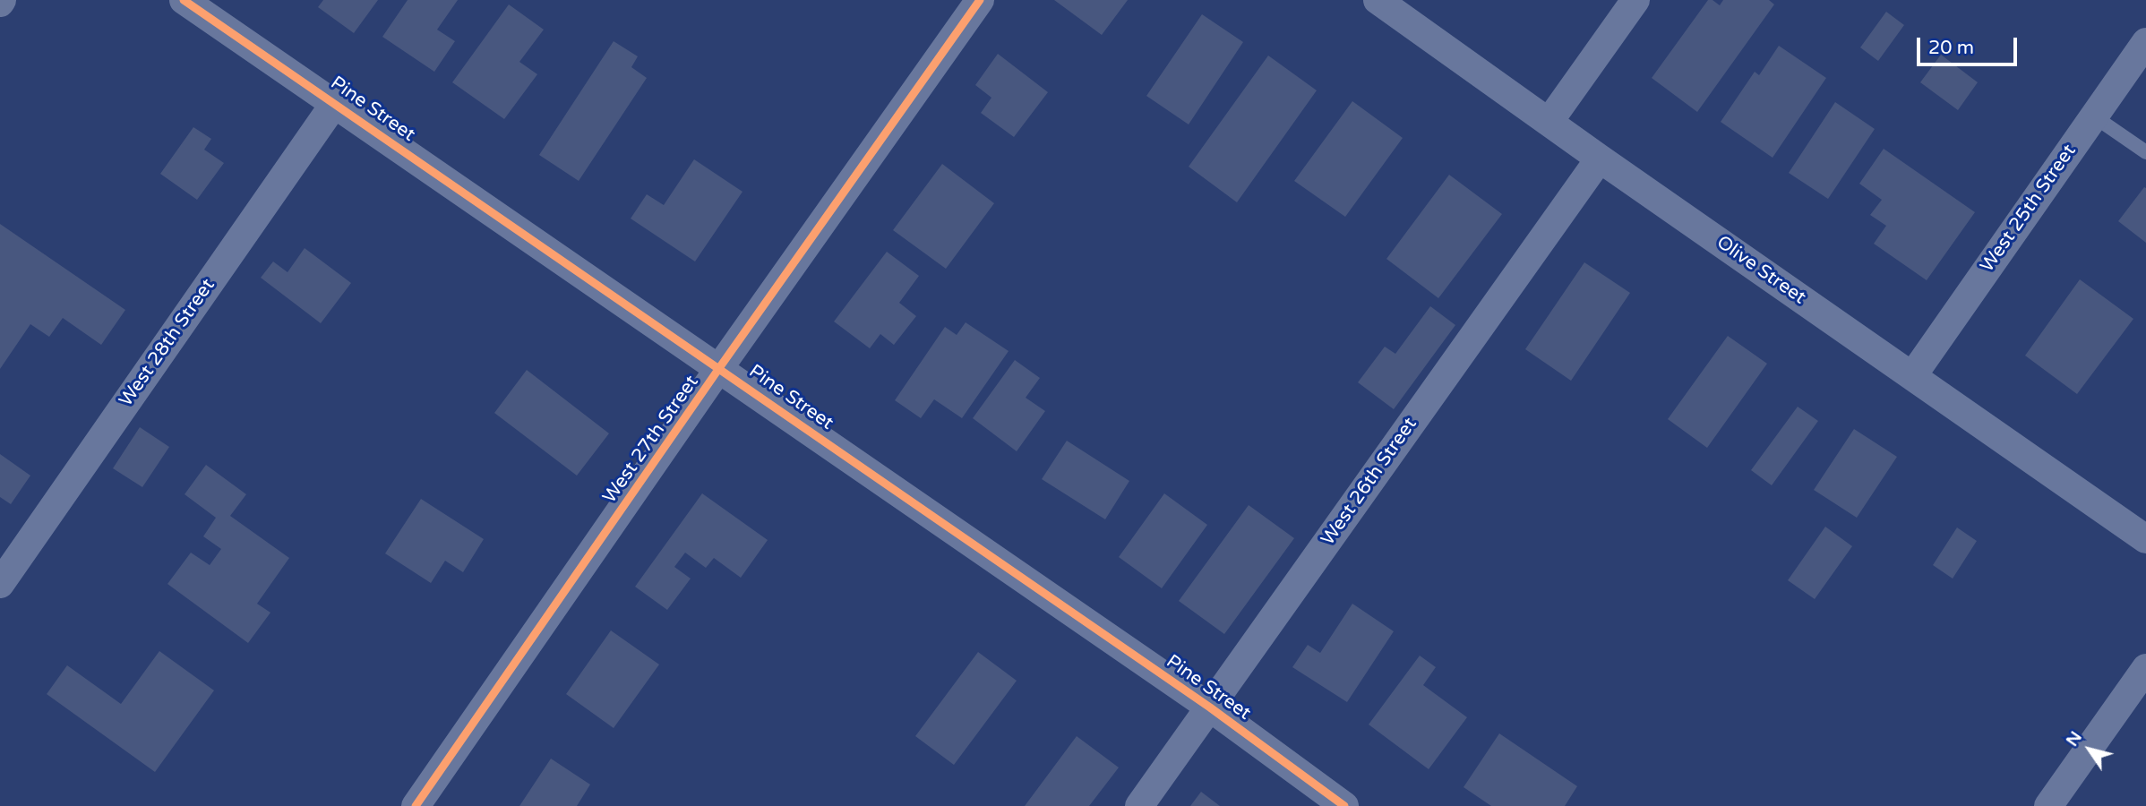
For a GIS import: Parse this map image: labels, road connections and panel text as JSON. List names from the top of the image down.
{
  "streets": {
    "street": [
      "Pine Street",
      "West 25th Street",
      "Olive Street",
      "West 28th Street",
      "West 27th Street",
      "West 26th Street"
    ]
  },
  "crossings": [
    ["Pine Street", "West 28th Street"],
    ["Pine Street", "West 27th Street"],
    ["Pine Street", "West 26th Street"],
    ["West 25th Street", "Olive Street"],
    ["Olive Street", "West 26th Street"]
  ],
  "scale_bar": "20 m",
  "north": "top left"
}
